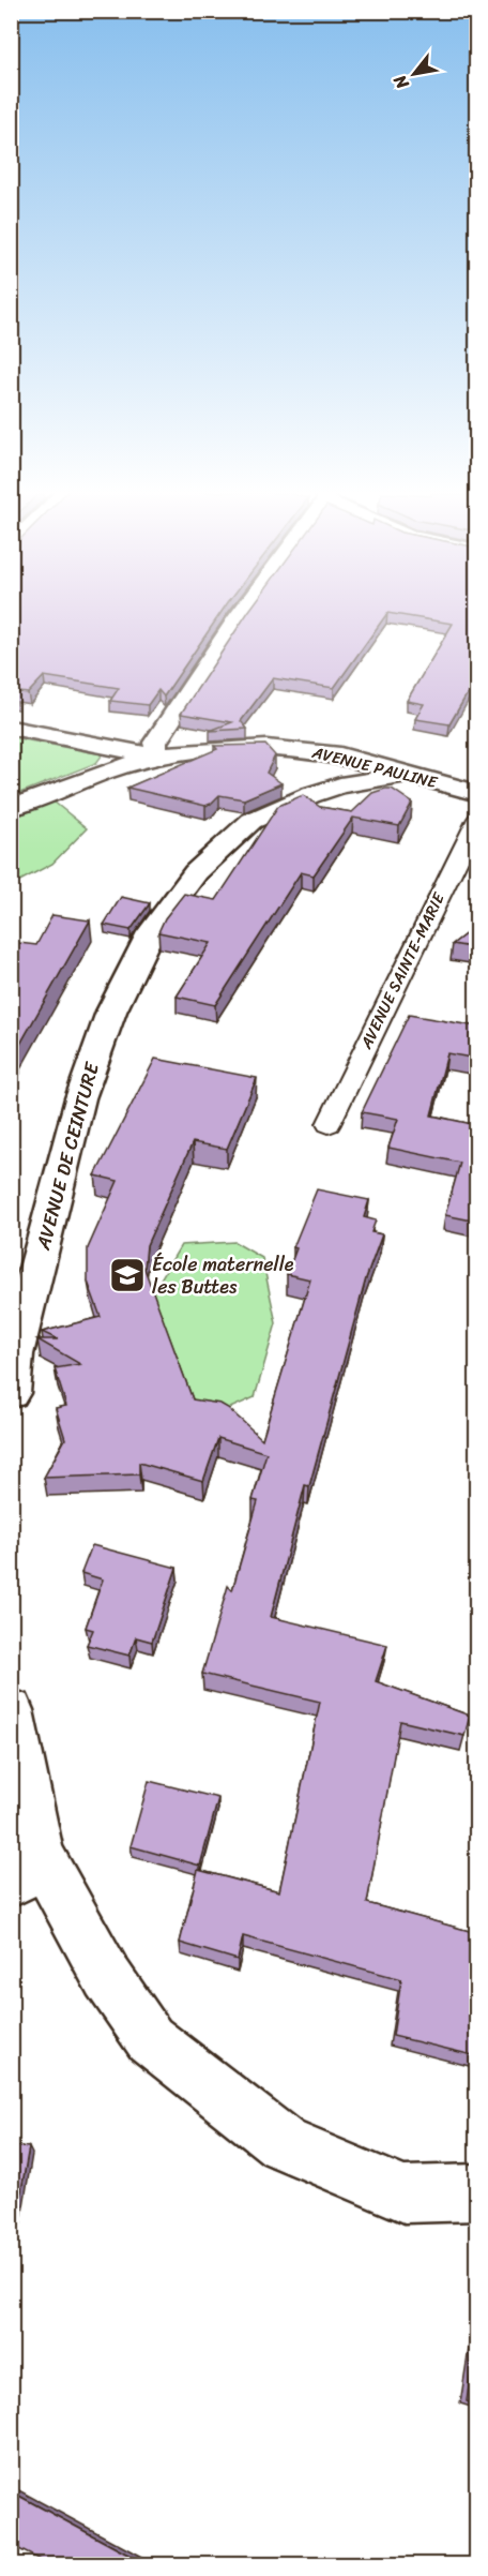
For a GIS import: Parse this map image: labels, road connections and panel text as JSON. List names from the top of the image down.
{
  "streets": {
    "street": ["AVENUE PAULINE", "AVENUE SAINTE-MARIE", "AVENUE DE CEINTURE"]
  },
  "crossings": [
    ["AVENUE PAULINE", "AVENUE DE CEINTURE"]
  ],
  "places": {
    "school or university": ["École maternelle les Buttes"]
  },
  "north": "bottom left"
}
